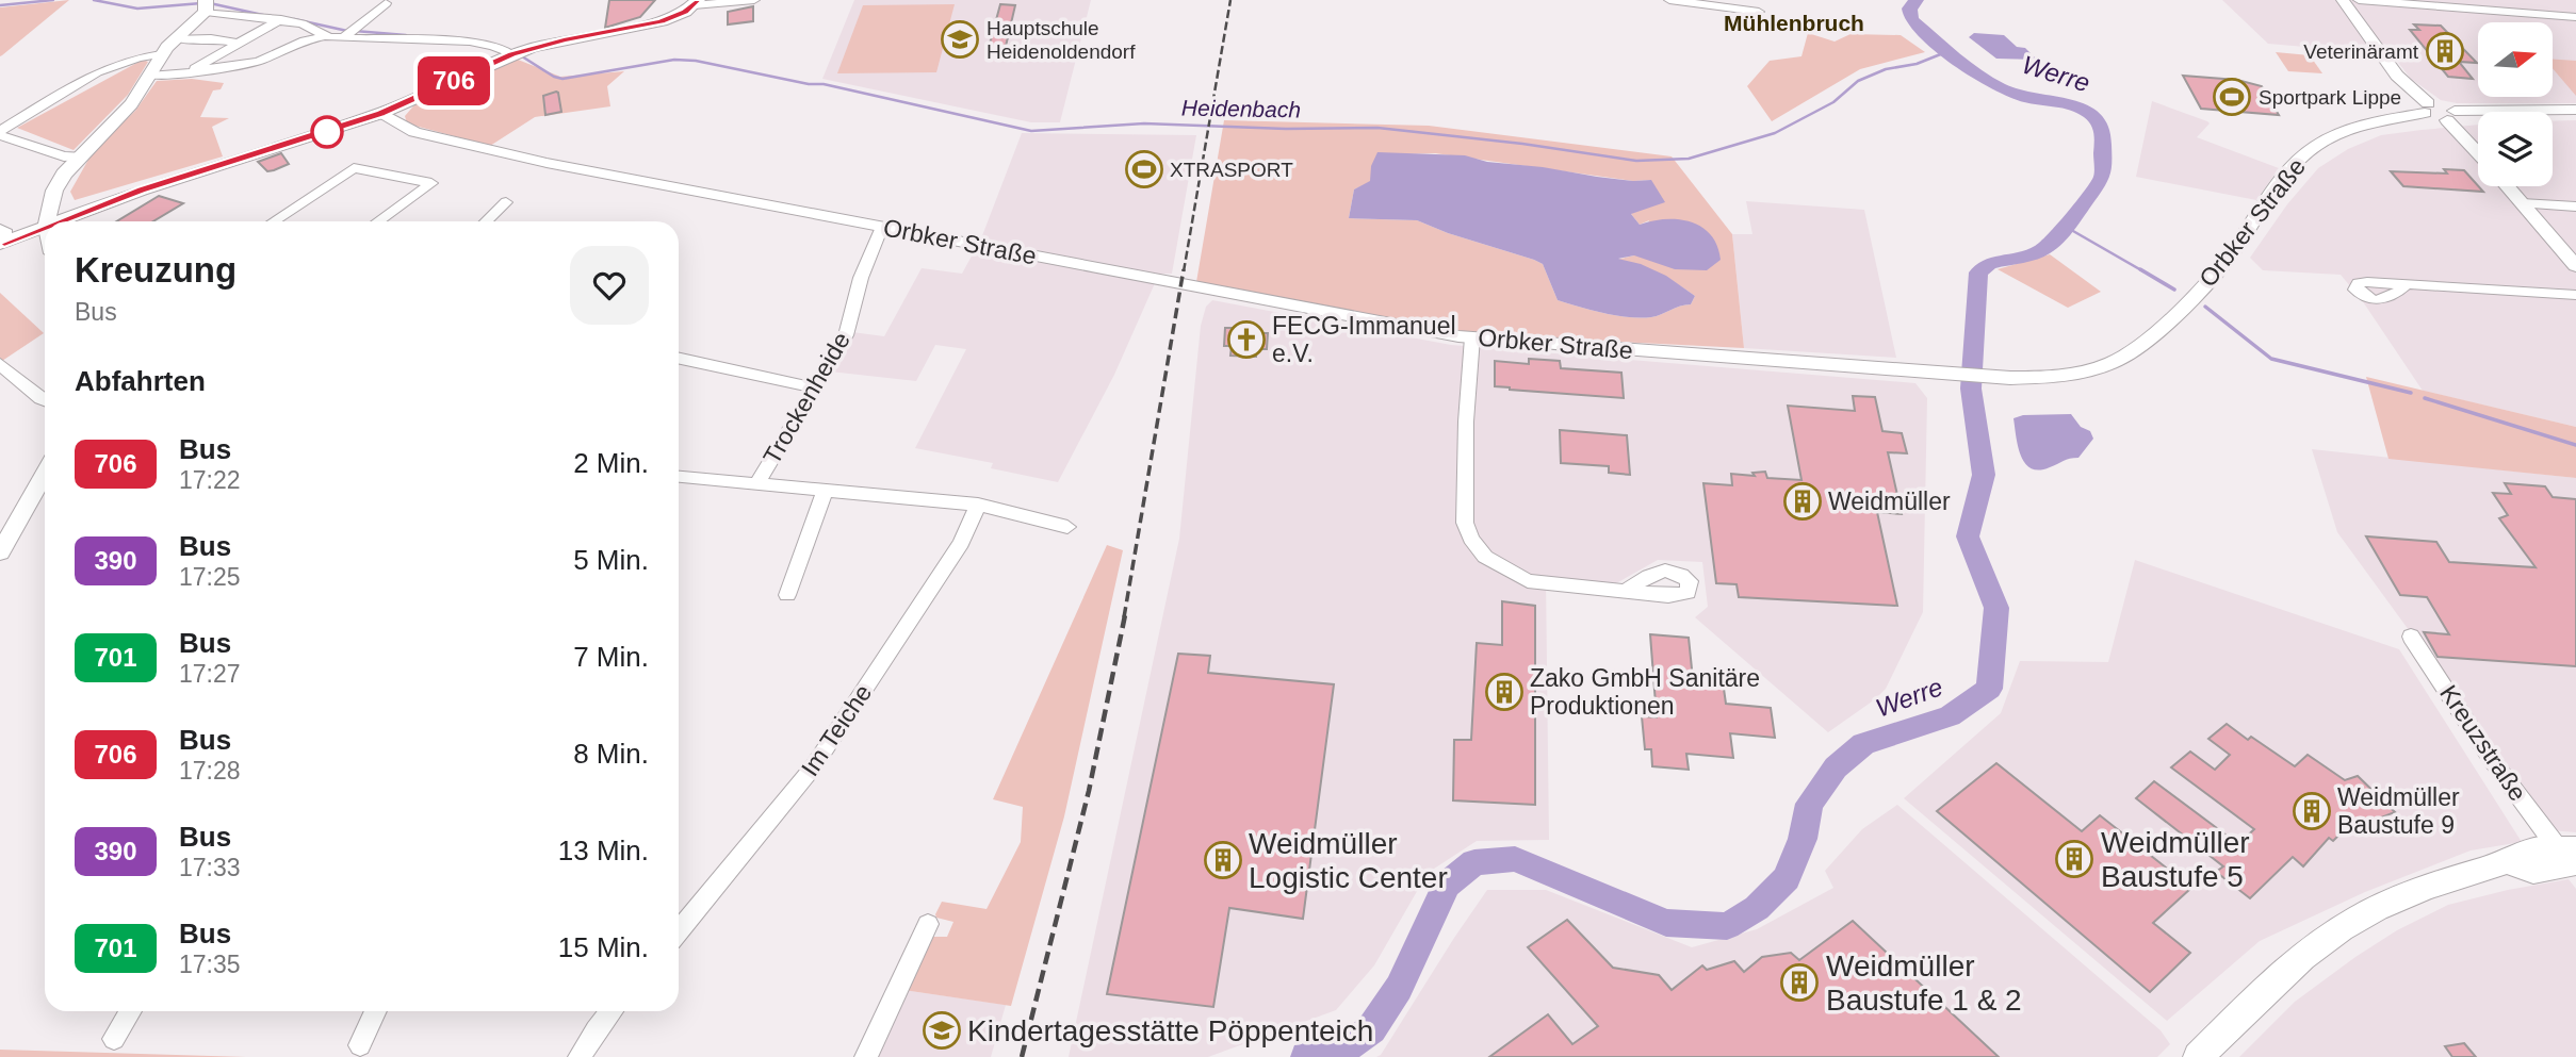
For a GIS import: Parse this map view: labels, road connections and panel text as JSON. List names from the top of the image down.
{
  "streets": {
    "street": [
      "Orbker Straße",
      "Trockenheide",
      "Im Teiche",
      "Kreuzstraße"
    ]
  },
  "crossings": [
    ["Orbker Straße", "Trockenheide"]
  ],
  "districts": ["Mühlenbruch"],
  "water": ["Werre", "Heidenbach"],
  "places": {
    "school or university": ["Hauptschule Heidenoldendorf", "Kindertagesstätte Pöppenteich"],
    "building": [
      "Veterinäramt",
      "Weidmüller",
      "Zako GmbH Sanitäre Produktionen",
      "Weidmüller Baustufe 9",
      "Weidmüller Baustufe 5",
      "Weidmüller Logistic Center",
      "Weidmüller Baustufe 1 & 2"
    ],
    "sports": ["Sportpark Lippe", "XTRASPORT"],
    "church": ["FECG-Immanuel e.V."]
  },
  "lines": ["bus line 706"],
  "north": "right",
  "page": {
    "on_map": "706",
    "heading": [
      ["Kreuzung", "Bus"],
      "Abfahrten"
    ],
    "list": [
      {
        "mark": "706",
        "name": "Bus",
        "note": "17:22",
        "value": "2 Min."
      },
      {
        "mark": "390",
        "name": "Bus",
        "note": "17:25",
        "value": "5 Min."
      },
      {
        "mark": "701",
        "name": "Bus",
        "note": "17:27",
        "value": "7 Min."
      },
      {
        "mark": "706",
        "name": "Bus",
        "note": "17:28",
        "value": "8 Min."
      },
      {
        "mark": "390",
        "name": "Bus",
        "note": "17:33",
        "value": "13 Min."
      },
      {
        "mark": "701",
        "name": "Bus",
        "note": "17:35",
        "value": "15 Min."
      }
    ]
  }
}
